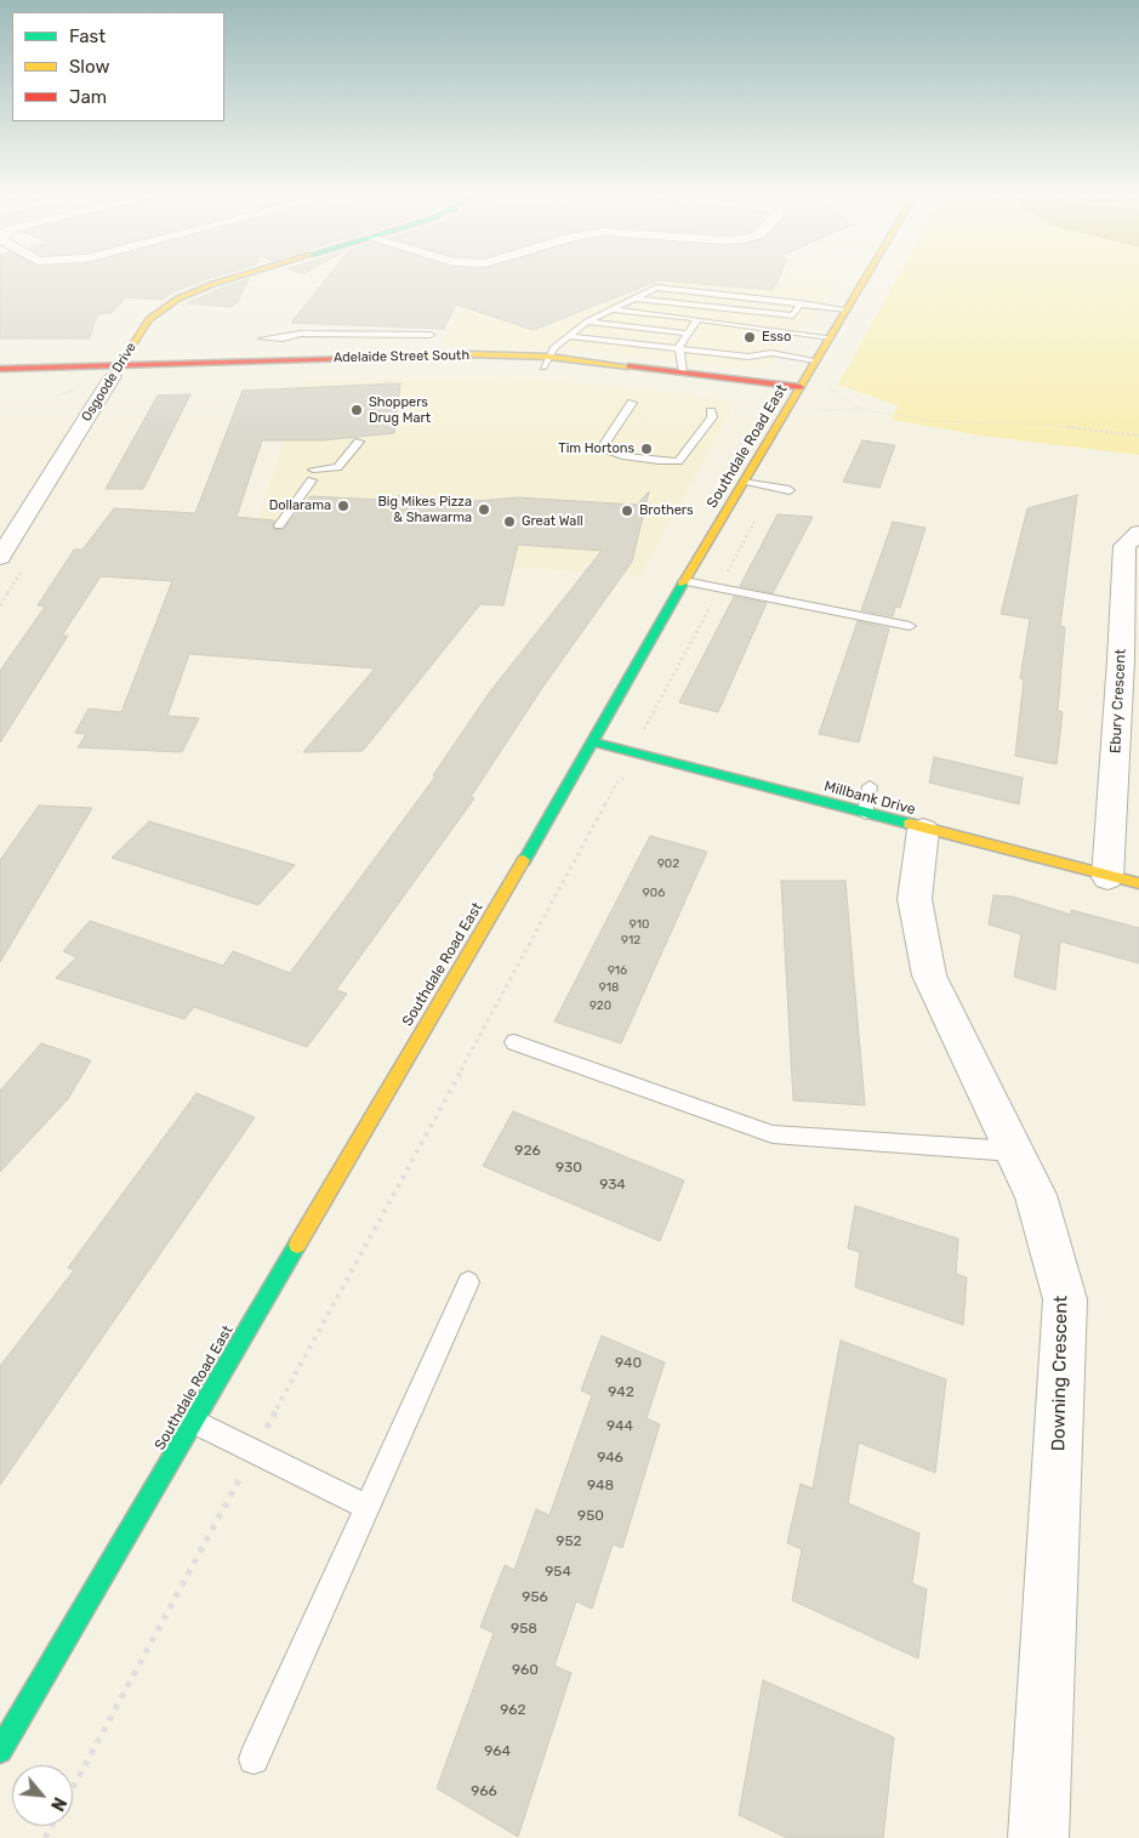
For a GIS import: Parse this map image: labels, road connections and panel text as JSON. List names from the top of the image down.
{
  "streets": {
    "street": [
      "Adelaide Street South",
      "Osgoode Drive",
      "Southdale Road East",
      "Ebury Crescent",
      "Millbank Drive",
      "Downing Crescent"
    ]
  },
  "crossings": [
    ["Adelaide Street South", "Osgoode Drive"],
    ["Adelaide Street South", "Southdale Road East"],
    ["Southdale Road East", "Millbank Drive"],
    ["Ebury Crescent", "Millbank Drive"],
    ["Millbank Drive", "Downing Crescent"]
  ],
  "places": [
    "Esso",
    "Shoppers Drug Mart",
    "Tim Hortons",
    "Dollarama",
    "Big Mikes Pizza & Shawarma",
    "Brothers",
    "Great Wall"
  ],
  "house_numbers": [
    "902",
    "906",
    "910",
    "912",
    "916",
    "918",
    "920",
    "926",
    "930",
    "934",
    "940",
    "942",
    "944",
    "946",
    "948",
    "950",
    "952",
    "954",
    "956",
    "958",
    "960",
    "962",
    "964",
    "966"
  ],
  "legend": ["Fast", "Slow", "Jam"],
  "north": "bottom right"
}
